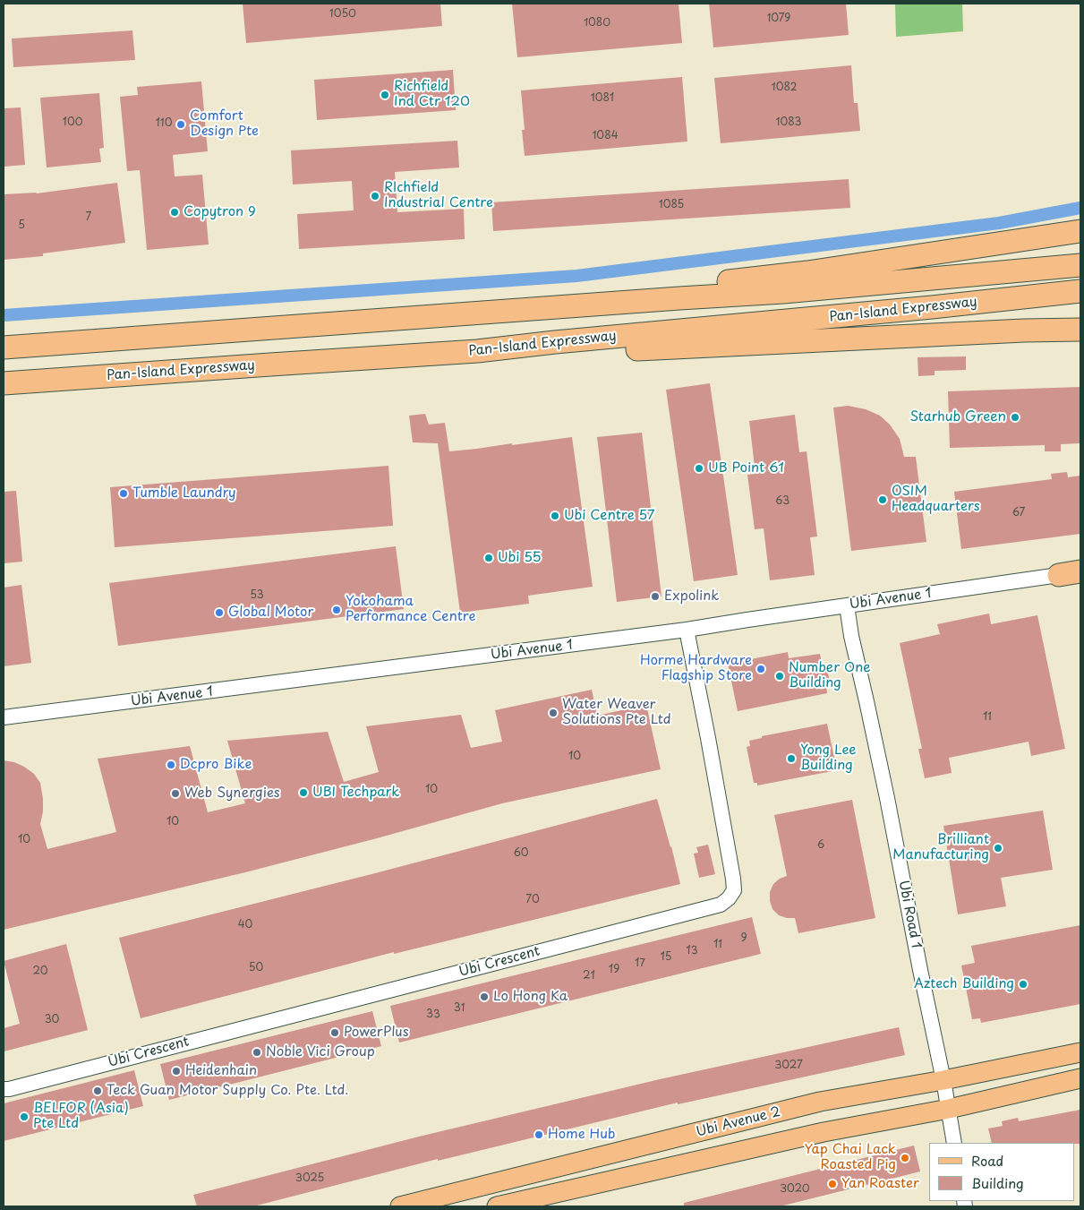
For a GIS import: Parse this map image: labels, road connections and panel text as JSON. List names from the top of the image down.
{
  "streets": {
    "highway": ["Pan-Island Expressway"],
    "main road": ["Ubi Avenue 2"],
    "street": ["Ubi Avenue 1", "Ubi Road 1", "Ubi Crescent"]
  },
  "crossings": [
    ["Ubi Avenue 1", "Ubi Road 1"],
    ["Ubi Avenue 1", "Ubi Crescent"],
    ["Ubi Road 1", "Ubi Avenue 2"]
  ],
  "places": [
    "Richfield Ind Ctr 120",
    "Comfort Design Pte",
    "RIchfield Industrial Centre",
    "Copytron 9",
    "Starhub Green",
    "UB Point 61",
    "Tumble Laundry",
    "OSIM Headquarters",
    "Ubi Centre 57",
    "Ubi 55",
    "Expolink",
    "Yokohama Performance Centre",
    "Global Motor",
    "Horme Hardware Flagship Store",
    "Number One Building",
    "Water Weaver Solutions Pte Ltd",
    "Yong Lee Building",
    "Dcpro Bike",
    "UBI Techpark",
    "Web Synergies",
    "Brilliant Manufacturing",
    "Aztech Building",
    "Lo Hong Ka",
    "PowerPlus",
    "Noble Vici Group",
    "Heidenhain",
    "Teck Guan Motor Supply Co. Pte. Ltd.",
    "BELFOR (Asia) Pte Ltd",
    "Home Hub",
    "Yap Chai Lack Roasted Pig",
    "Yan Roaster"
  ],
  "house_numbers": [
    "1050",
    "1079",
    "1080",
    "1082",
    "1081",
    "100",
    "1083",
    "110",
    "1084",
    "1085",
    "7",
    "5",
    "63",
    "67",
    "53",
    "11",
    "10",
    "10",
    "10",
    "10",
    "6",
    "60",
    "70",
    "40",
    "9",
    "11",
    "13",
    "15",
    "17",
    "50",
    "19",
    "20",
    "21",
    "31",
    "33",
    "30",
    "3027",
    "3025",
    "3020"
  ],
  "legend": ["Road", "Building"]
}
